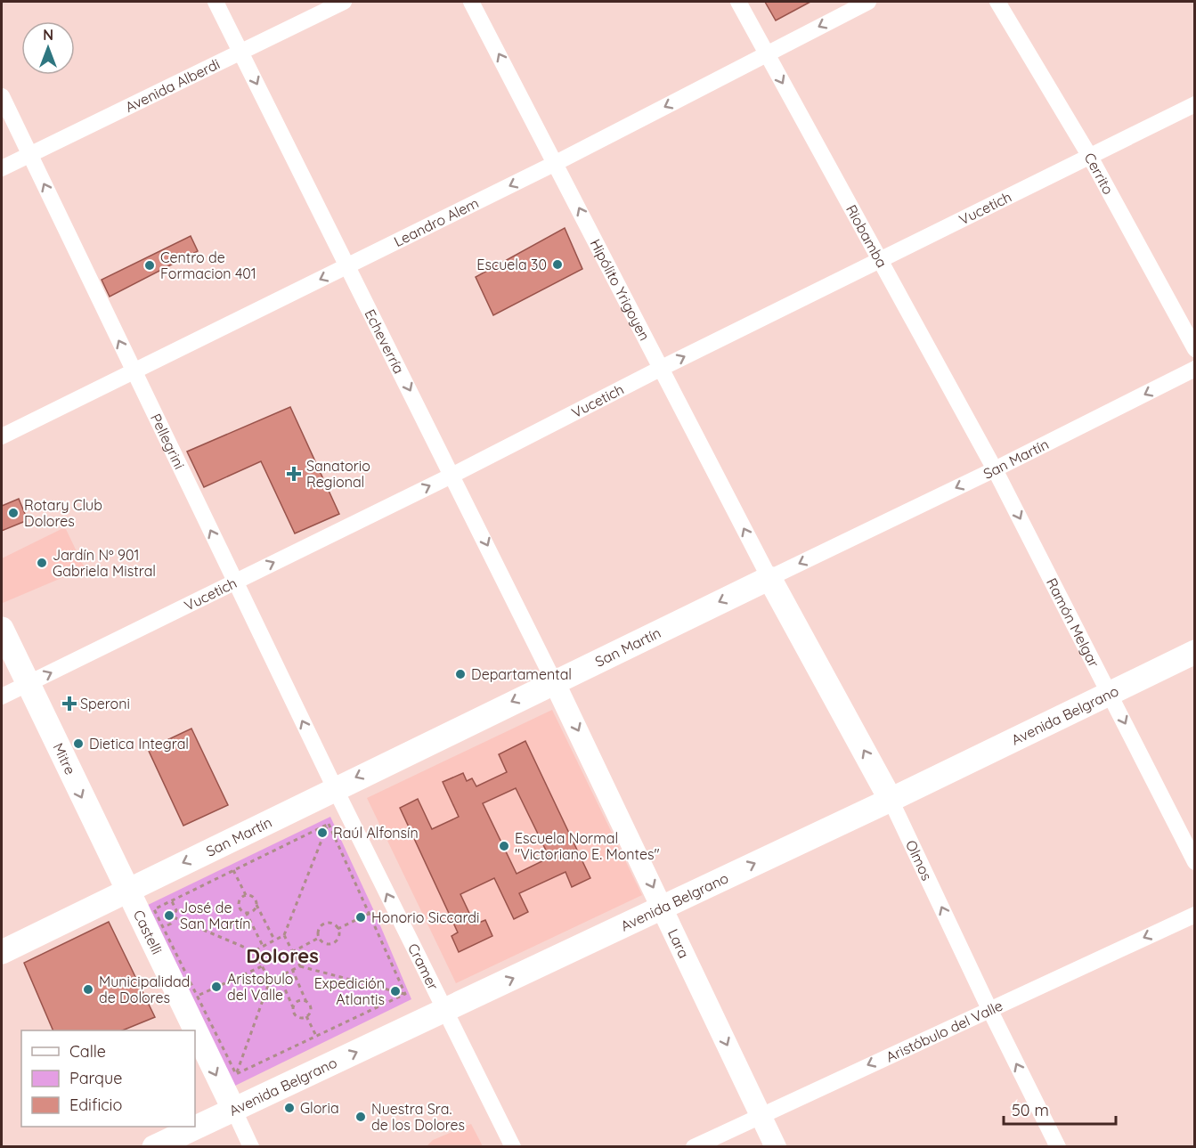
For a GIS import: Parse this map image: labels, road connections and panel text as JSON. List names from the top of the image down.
{
  "streets": {
    "main road": [
      "San Martín",
      "Avenida Belgrano",
      "Mitre",
      "Olmos",
      "Castelli"
    ],
    "street": [
      "Avenida Alberdi",
      "Cerrito",
      "Vucetich",
      "Leandro Alem",
      "Riobamba",
      "Hipólito Yrigoyen",
      "Echeverría",
      "Pellegrini",
      "Ramón Melgar",
      "Lara",
      "Cramer",
      "Aristóbulo del Valle"
    ]
  },
  "crossings": [
    ["Avenida Alberdi", "Echeverría"],
    ["Avenida Alberdi", "Pellegrini"],
    ["Cerrito", "Vucetich"],
    ["Vucetich", "Riobamba"],
    ["Vucetich", "Hipólito Yrigoyen"],
    ["Vucetich", "Echeverría"],
    ["Vucetich", "Pellegrini"],
    ["Vucetich", "Mitre"],
    ["Leandro Alem", "Riobamba"],
    ["Leandro Alem", "Hipólito Yrigoyen"],
    ["Leandro Alem", "Echeverría"],
    ["Leandro Alem", "Pellegrini"],
    ["Riobamba", "San Martín"],
    ["Riobamba", "Ramón Melgar"],
    ["Hipólito Yrigoyen", "San Martín"],
    ["Hipólito Yrigoyen", "Olmos"],
    ["Echeverría", "San Martín"],
    ["Echeverría", "Lara"],
    ["Pellegrini", "San Martín"],
    ["Pellegrini", "Cramer"],
    ["San Martín", "Ramón Melgar"],
    ["San Martín", "Mitre"],
    ["San Martín", "Olmos"],
    ["San Martín", "Castelli"],
    ["San Martín", "Lara"],
    ["San Martín", "Cramer"],
    ["Ramón Melgar", "Avenida Belgrano"],
    ["Avenida Belgrano", "Olmos"],
    ["Avenida Belgrano", "Castelli"],
    ["Avenida Belgrano", "Lara"],
    ["Avenida Belgrano", "Cramer"],
    ["Mitre", "Castelli"],
    ["Olmos", "Aristóbulo del Valle"],
    ["Lara", "Aristóbulo del Valle"]
  ],
  "one_way": [
    "Vucetich",
    "Leandro Alem",
    "Riobamba",
    "Hipólito Yrigoyen",
    "Echeverría",
    "Pellegrini",
    "San Martín",
    "Ramón Melgar",
    "Avenida Belgrano",
    "Mitre",
    "Olmos",
    "Castelli",
    "Lara",
    "Cramer",
    "Aristóbulo del Valle"
  ],
  "districts": ["Dolores"],
  "places": {
    "other": [
      "Escuela 30",
      "Centro de Formacion 401",
      "Rotary Club Dolores",
      "Jardín Nº 901 Gabriela Mistral",
      "Departamental",
      "Dietica Integral",
      "Raúl Alfonsín",
      "Escuela Normal \"Victoriano E. Montes\"",
      "José de San Martín",
      "Honorio Siccardi",
      "Aristobulo del Valle",
      "Municipalidad de Dolores",
      "Expedición Atlantis",
      "Gloria",
      "Nuestra Sra. de los Dolores"
    ],
    "health": ["Sanatorio Regional", "Speroni"]
  },
  "legend": ["Calle", "Parque", "Edificio"],
  "scale_bar": "50 m",
  "north": "top"
}
